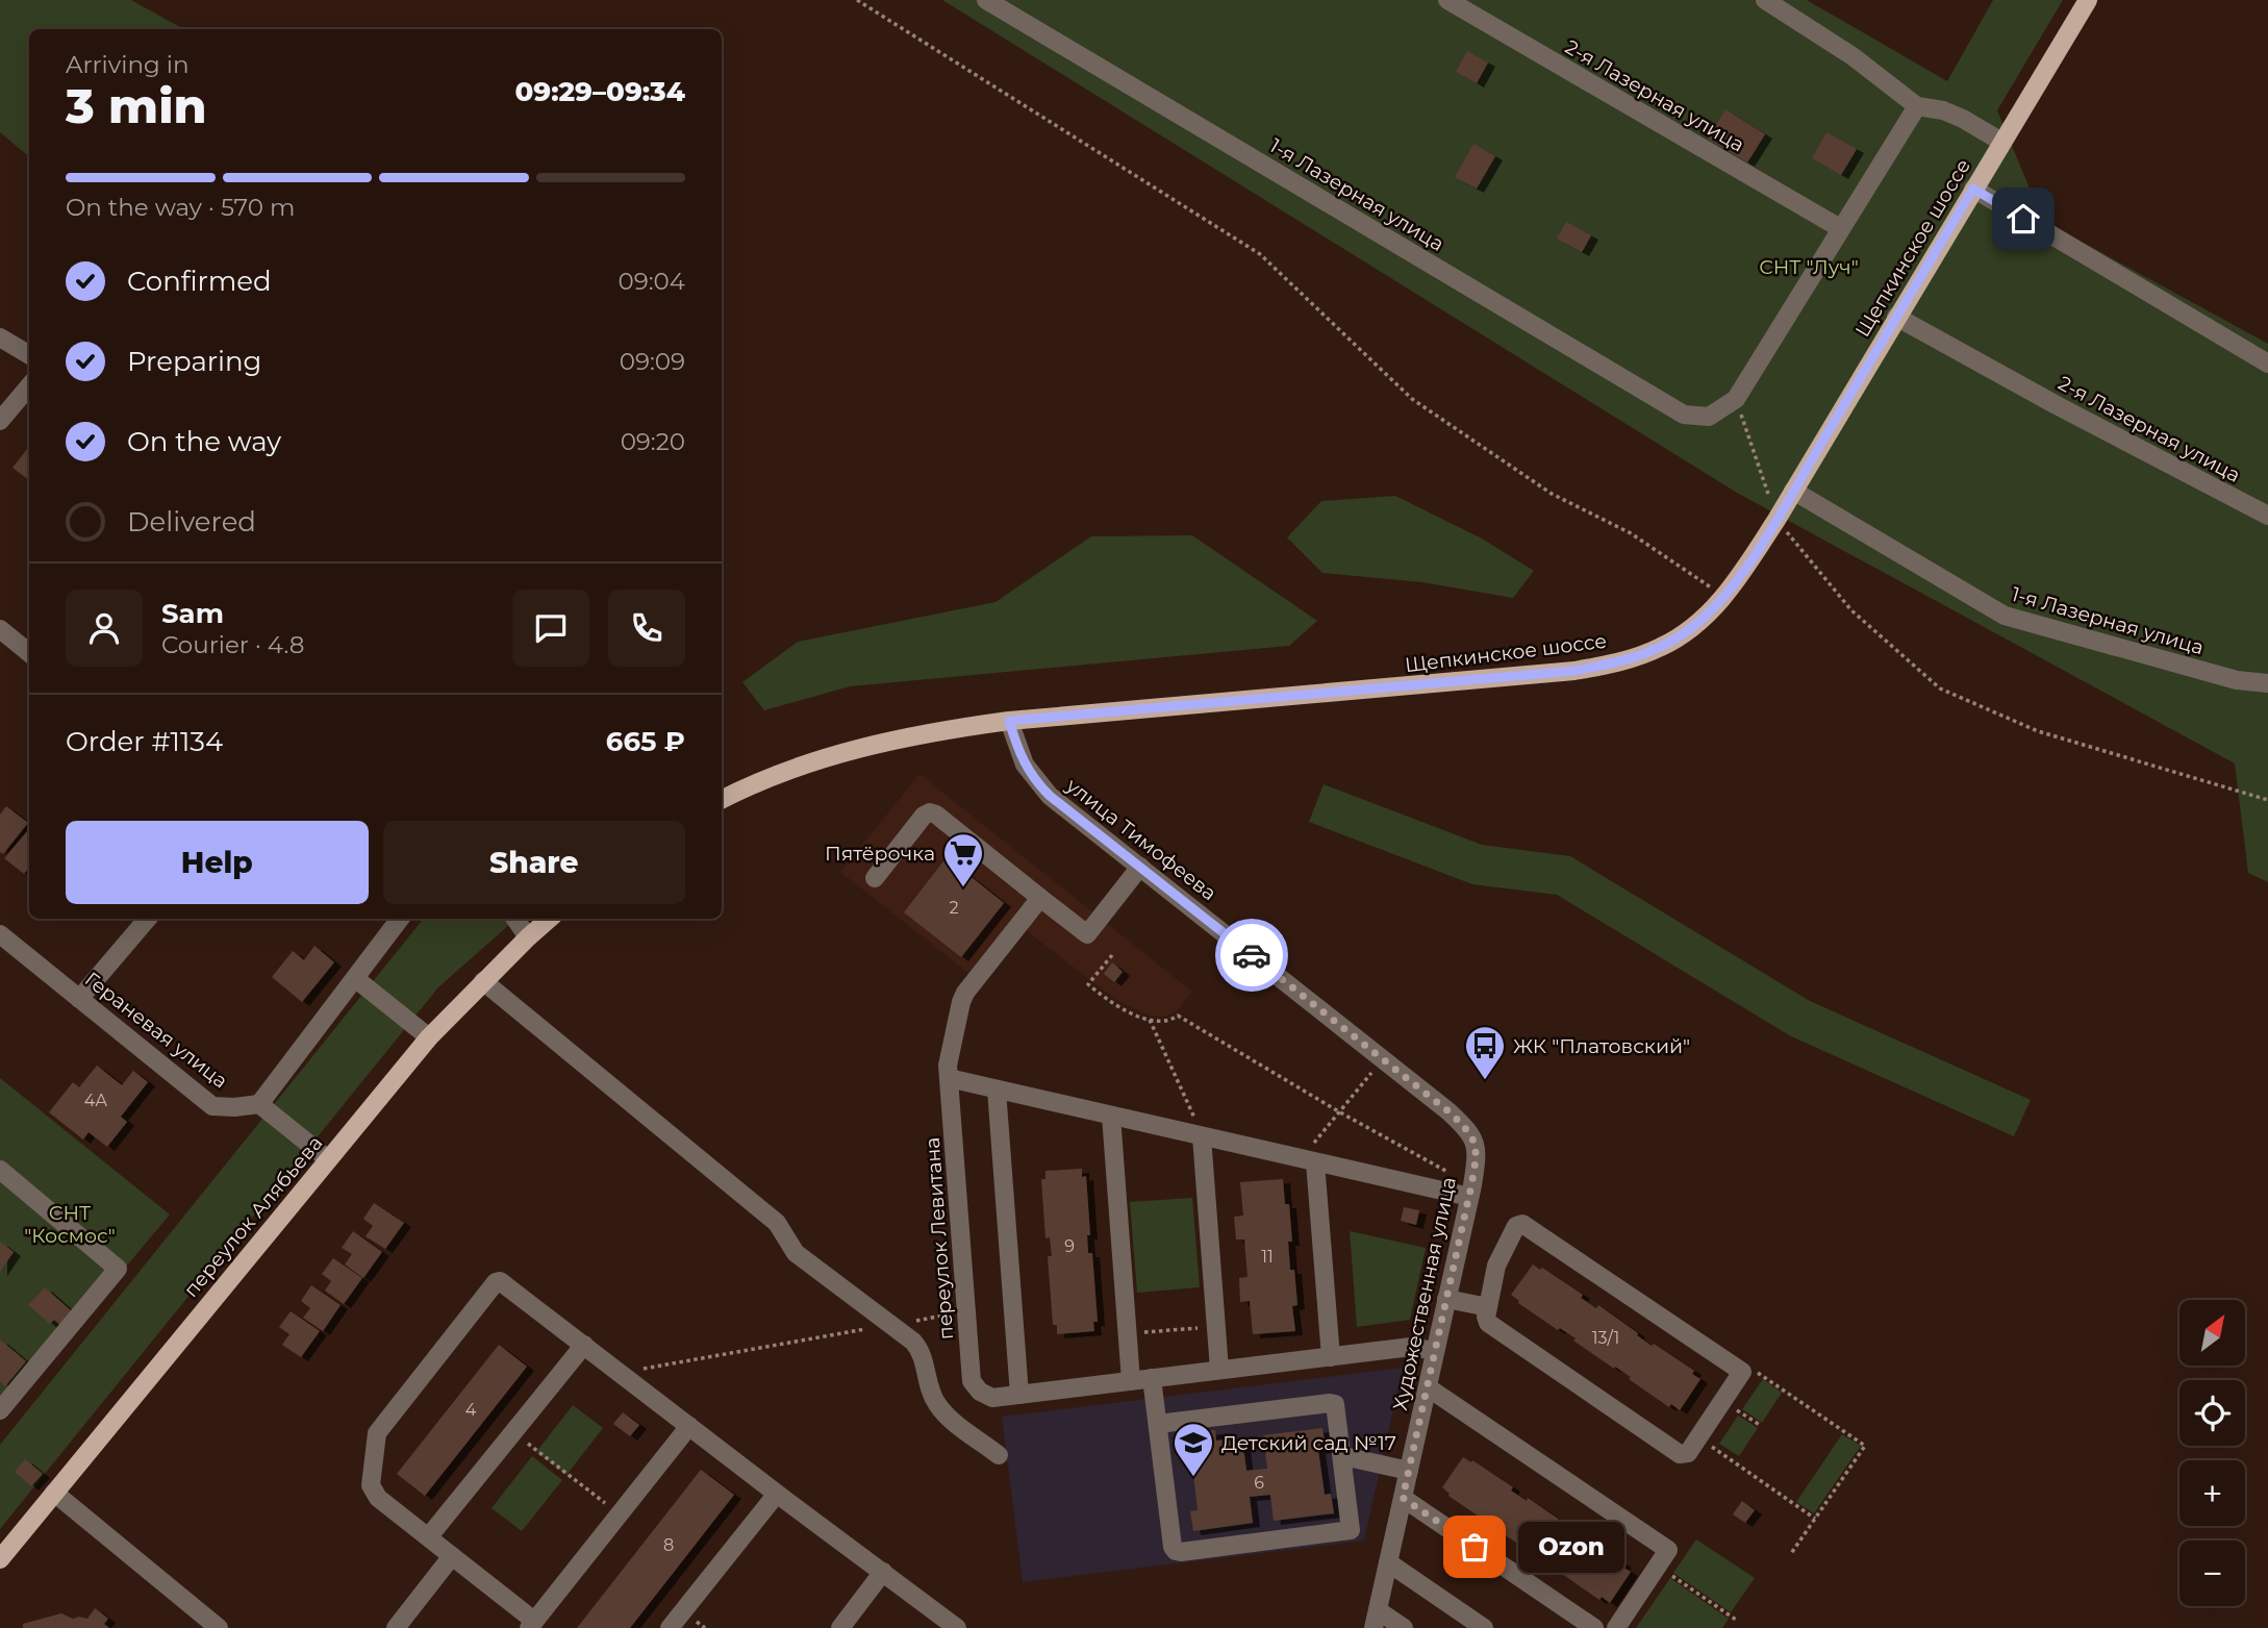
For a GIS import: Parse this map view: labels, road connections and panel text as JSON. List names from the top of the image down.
{
  "streets": {
    "main road": ["Щепкинское шоссе", "переулок Алябьева"],
    "street": [
      "2-я Лазерная улица",
      "1-я Лазерная улица",
      "улица Тимофеева",
      "Гераневая улица",
      "переулок Левитана",
      "Художественная улица"
    ]
  },
  "crossings": [
    ["2-я Лазерная улица", "Щепкинское шоссе"],
    ["1-я Лазерная улица", "Щепкинское шоссе"],
    ["Щепкинское шоссе", "улица Тимофеева"],
    ["улица Тимофеева", "Художественная улица"]
  ],
  "parks": ["СНТ \"Луч\"", "СНТ \"Космос\""],
  "places": {
    "supermarket": ["Пятёрочка"],
    "bus stop": ["ЖК \"Платовский\""],
    "school or university": ["Детский сад №17"],
    "other": ["Ozon"]
  },
  "house_numbers": [
    "2",
    "4А",
    "9",
    "11",
    "13/1",
    "4",
    "6",
    "8"
  ],
  "north": "top right",
  "page": {
    "heading": ["3 min", "Arriving in", "09:29–09:34"],
    "panel": [
      "Sam",
      "Courier · 4.8",
      "Order #1134",
      "665 ₽"
    ],
    "bar": "On the way · 570 m",
    "list": [
      ["Confirmed", "09:04"],
      ["Preparing", "09:09"],
      ["On the way", "09:20"],
      "Delivered"
    ],
    "buttons": ["Help", "Share"],
    "map_buttons": ["+", "−"],
    "bubble": "Ozon"
  }
}
